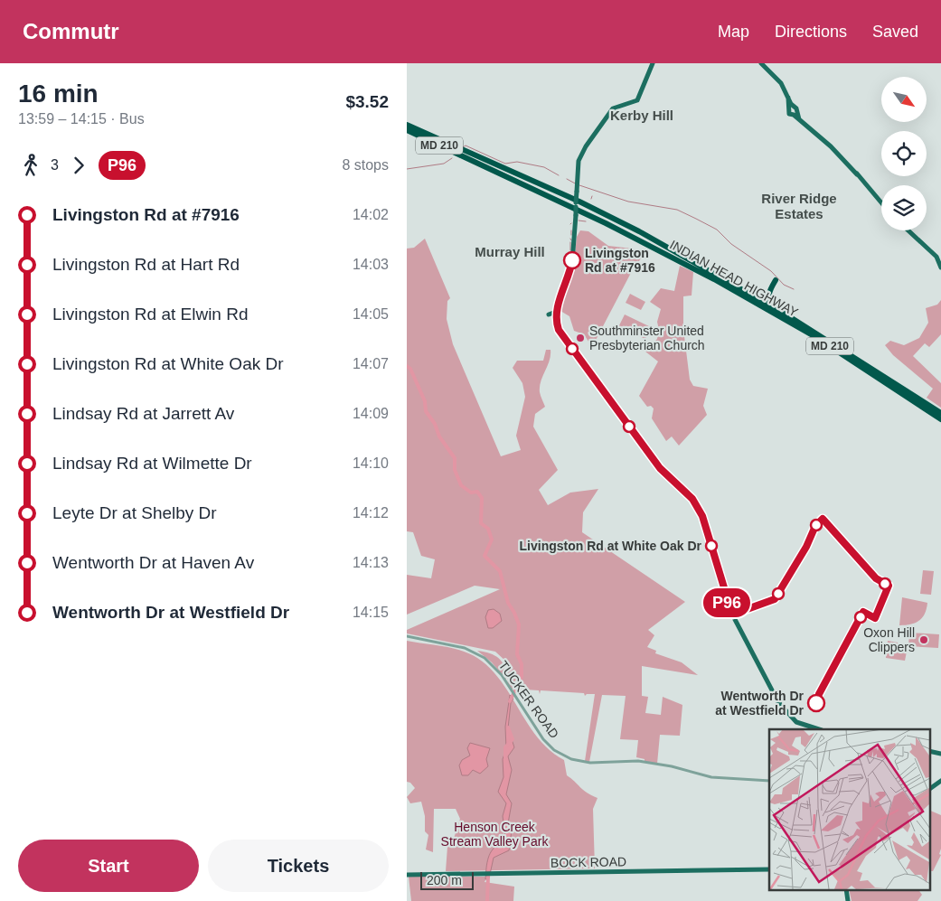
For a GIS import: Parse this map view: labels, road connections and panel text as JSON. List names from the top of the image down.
{
  "streets": {
    "highway": ["MD 210", "INDIAN HEAD HIGHWAY"],
    "main road": ["BOCK ROAD"],
    "street": ["TUCKER ROAD"]
  },
  "districts": ["Kerby Hill", "River Ridge Estates", "Murray Hill"],
  "parks": ["Henson Creek Stream Valley Park"],
  "places": [
    "Livingston Rd at #7916",
    "Southminster United Presbyterian Church",
    "Livingston Rd at White Oak Dr",
    "Oxon Hill Clippers",
    "Wentworth Dr at Westfield Dr"
  ],
  "lines": ["bus line P96"],
  "scale_bar": "200 m",
  "north": "bottom right",
  "page": {
    "header": "Commutr",
    "nav": ["Map", "Directions", "Saved"],
    "heading": ["16 min", "13:59 – 14:15 · Bus", "$3.52"],
    "on_map": "P96",
    "legs": ["3", "P96", "8 stops"],
    "list": [
      {
        "name": "Livingston Rd at #7916",
        "value": "14:02"
      },
      {
        "name": "Livingston Rd at Hart Rd",
        "value": "14:03"
      },
      {
        "name": "Livingston Rd at Elwin Rd",
        "value": "14:05"
      },
      {
        "name": "Livingston Rd at White Oak Dr",
        "value": "14:07"
      },
      {
        "name": "Lindsay Rd at Jarrett Av",
        "value": "14:09"
      },
      {
        "name": "Lindsay Rd at Wilmette Dr",
        "value": "14:10"
      },
      {
        "name": "Leyte Dr at Shelby Dr",
        "value": "14:12"
      },
      {
        "name": "Wentworth Dr at Haven Av",
        "value": "14:13"
      },
      {
        "name": "Wentworth Dr at Westfield Dr",
        "value": "14:15"
      }
    ],
    "buttons": ["Start", "Tickets"],
    "scale": "200 m"
  }
}
